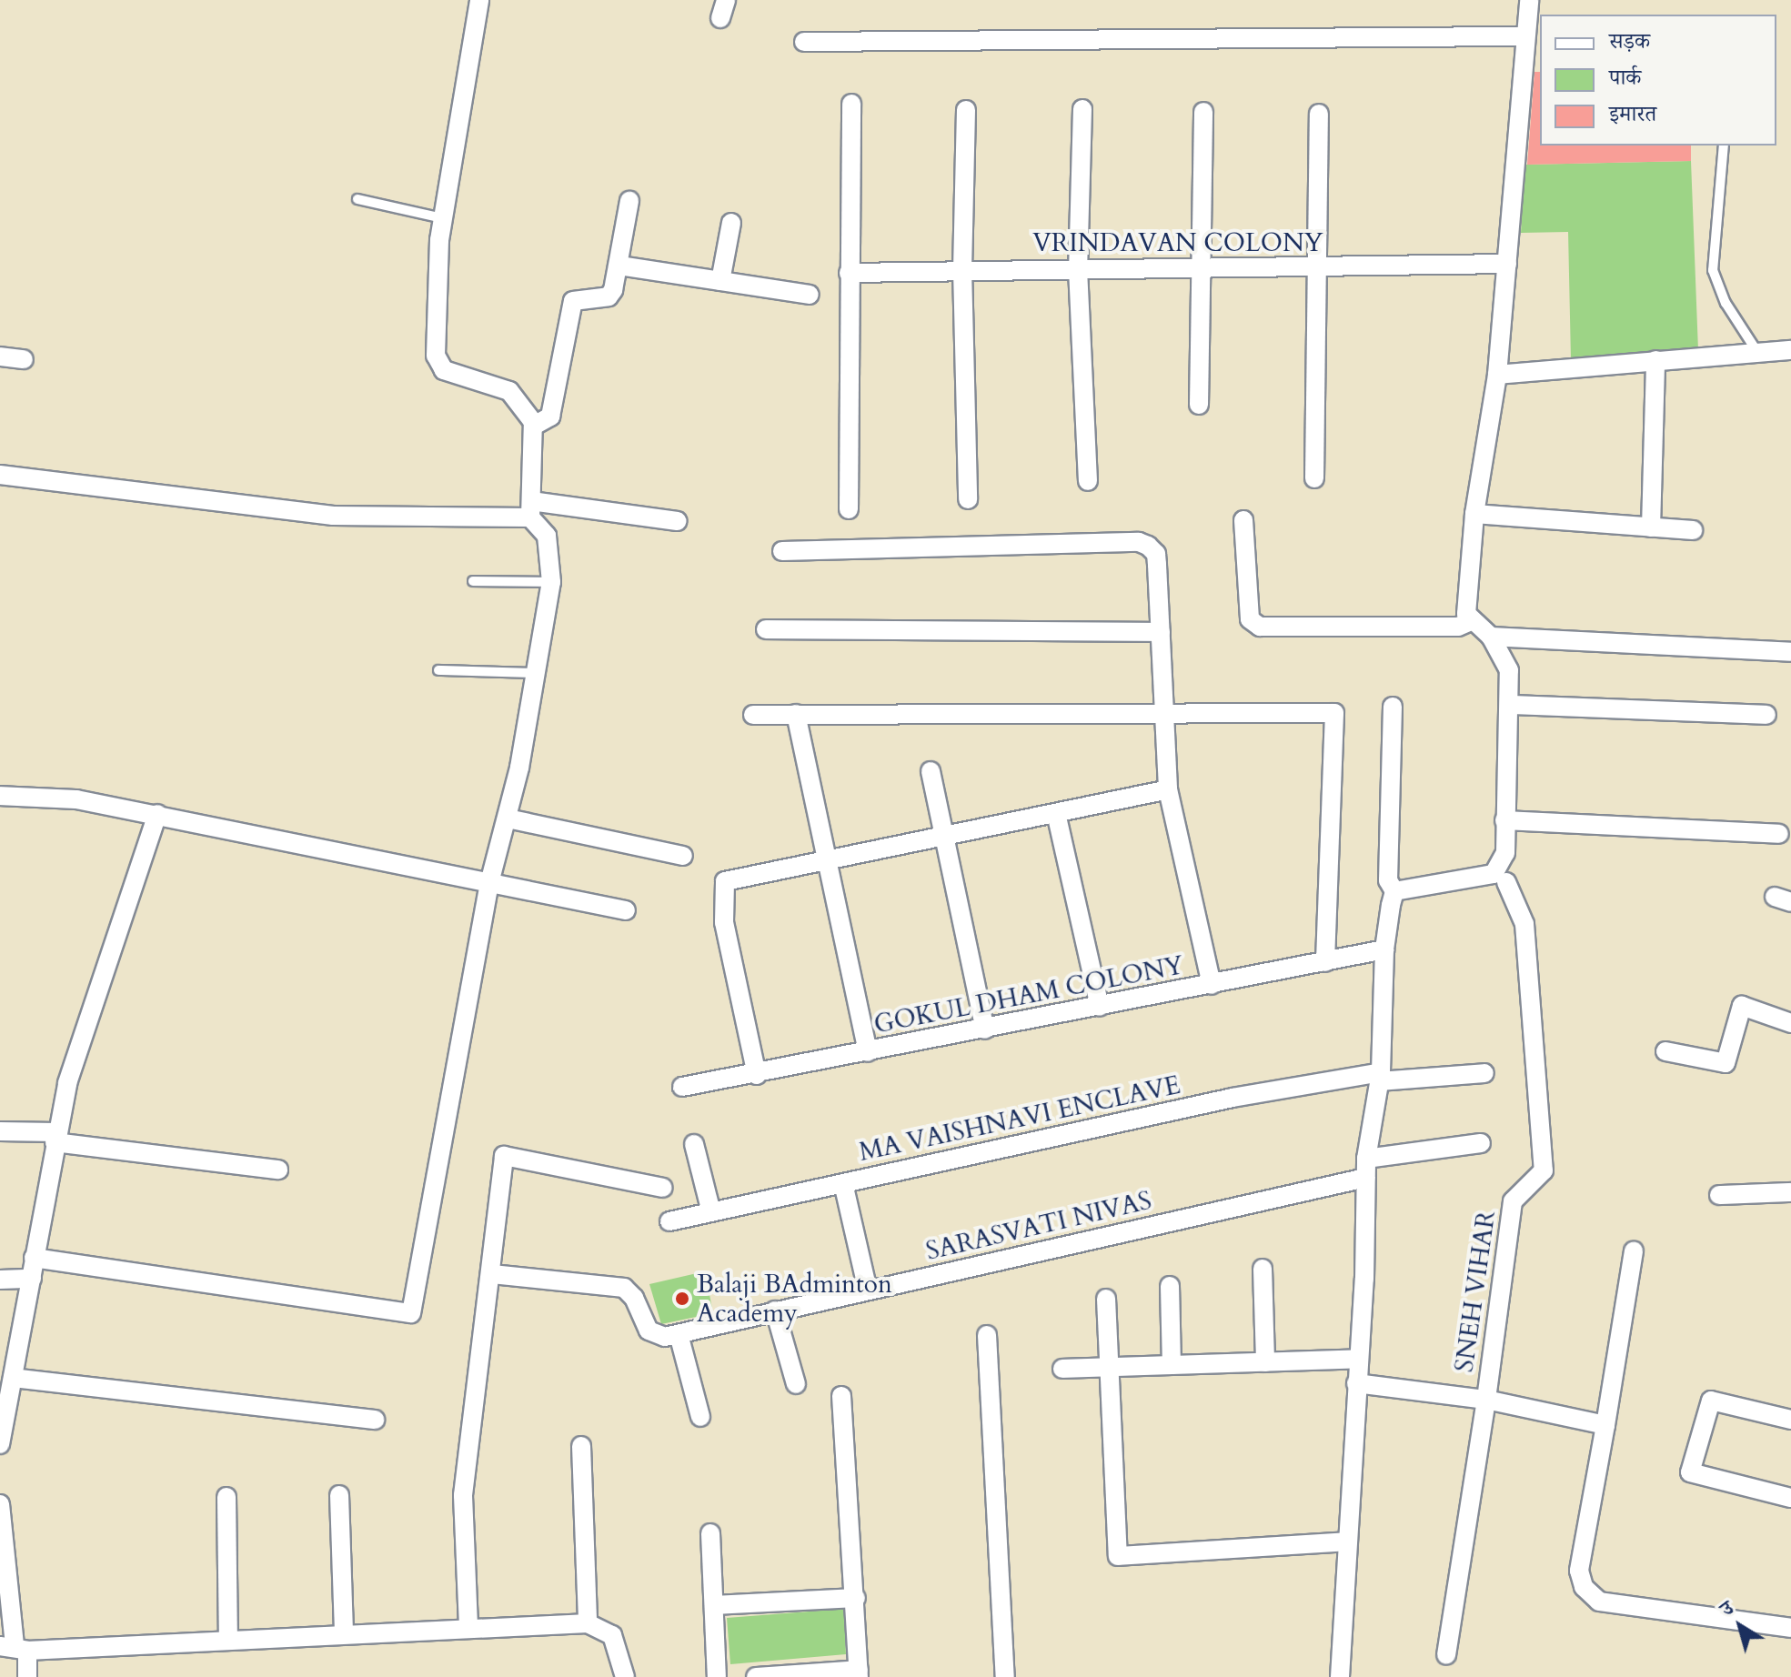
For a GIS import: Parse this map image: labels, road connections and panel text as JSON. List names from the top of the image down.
{
  "streets": {
    "street": [
      "VRINDAVAN COLONY",
      "GOKUL DHAM COLONY",
      "MA VAISHNAVI ENCLAVE",
      "SARASVATI NIVAS",
      "SNEH VIHAR"
    ]
  },
  "places": ["Balaji BAdminton Academy"],
  "legend": ["सड़क", "पार्क", "इमारत"],
  "north": "top left"
}
